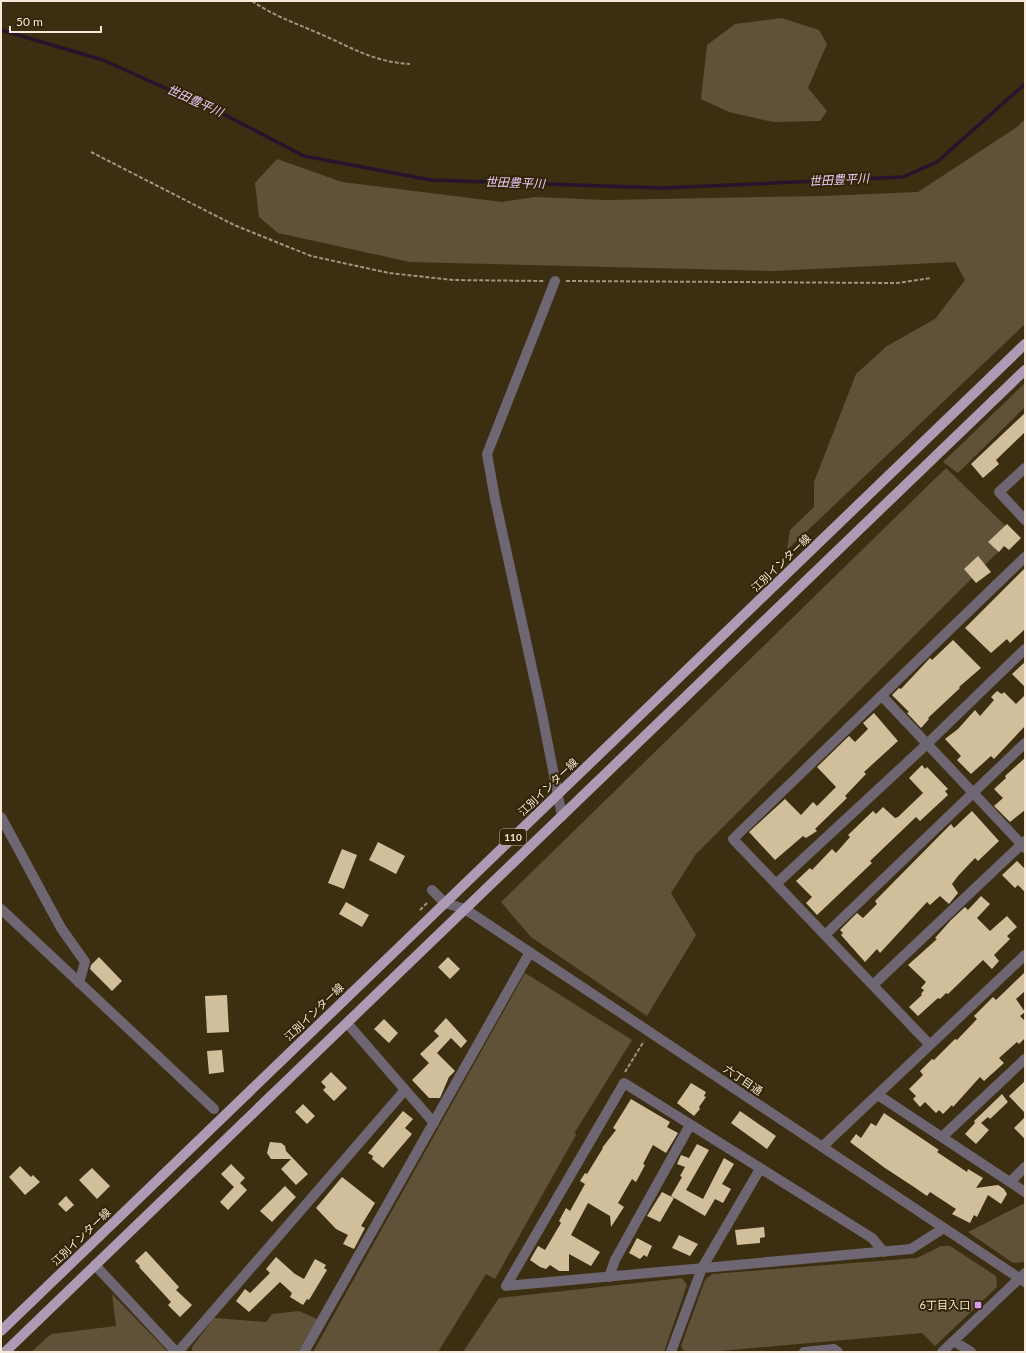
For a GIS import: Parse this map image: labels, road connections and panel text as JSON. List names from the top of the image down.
{
  "streets": {
    "main road": ["江別インター線", "110"],
    "street": ["六丁目通"]
  },
  "crossings": [
    ["江別インター線", "六丁目通"],
    ["110", "六丁目通"]
  ],
  "water": ["世田豊平川"],
  "places": {
    "transit": ["6丁目入口"]
  },
  "scale_bar": "50 m"
}
